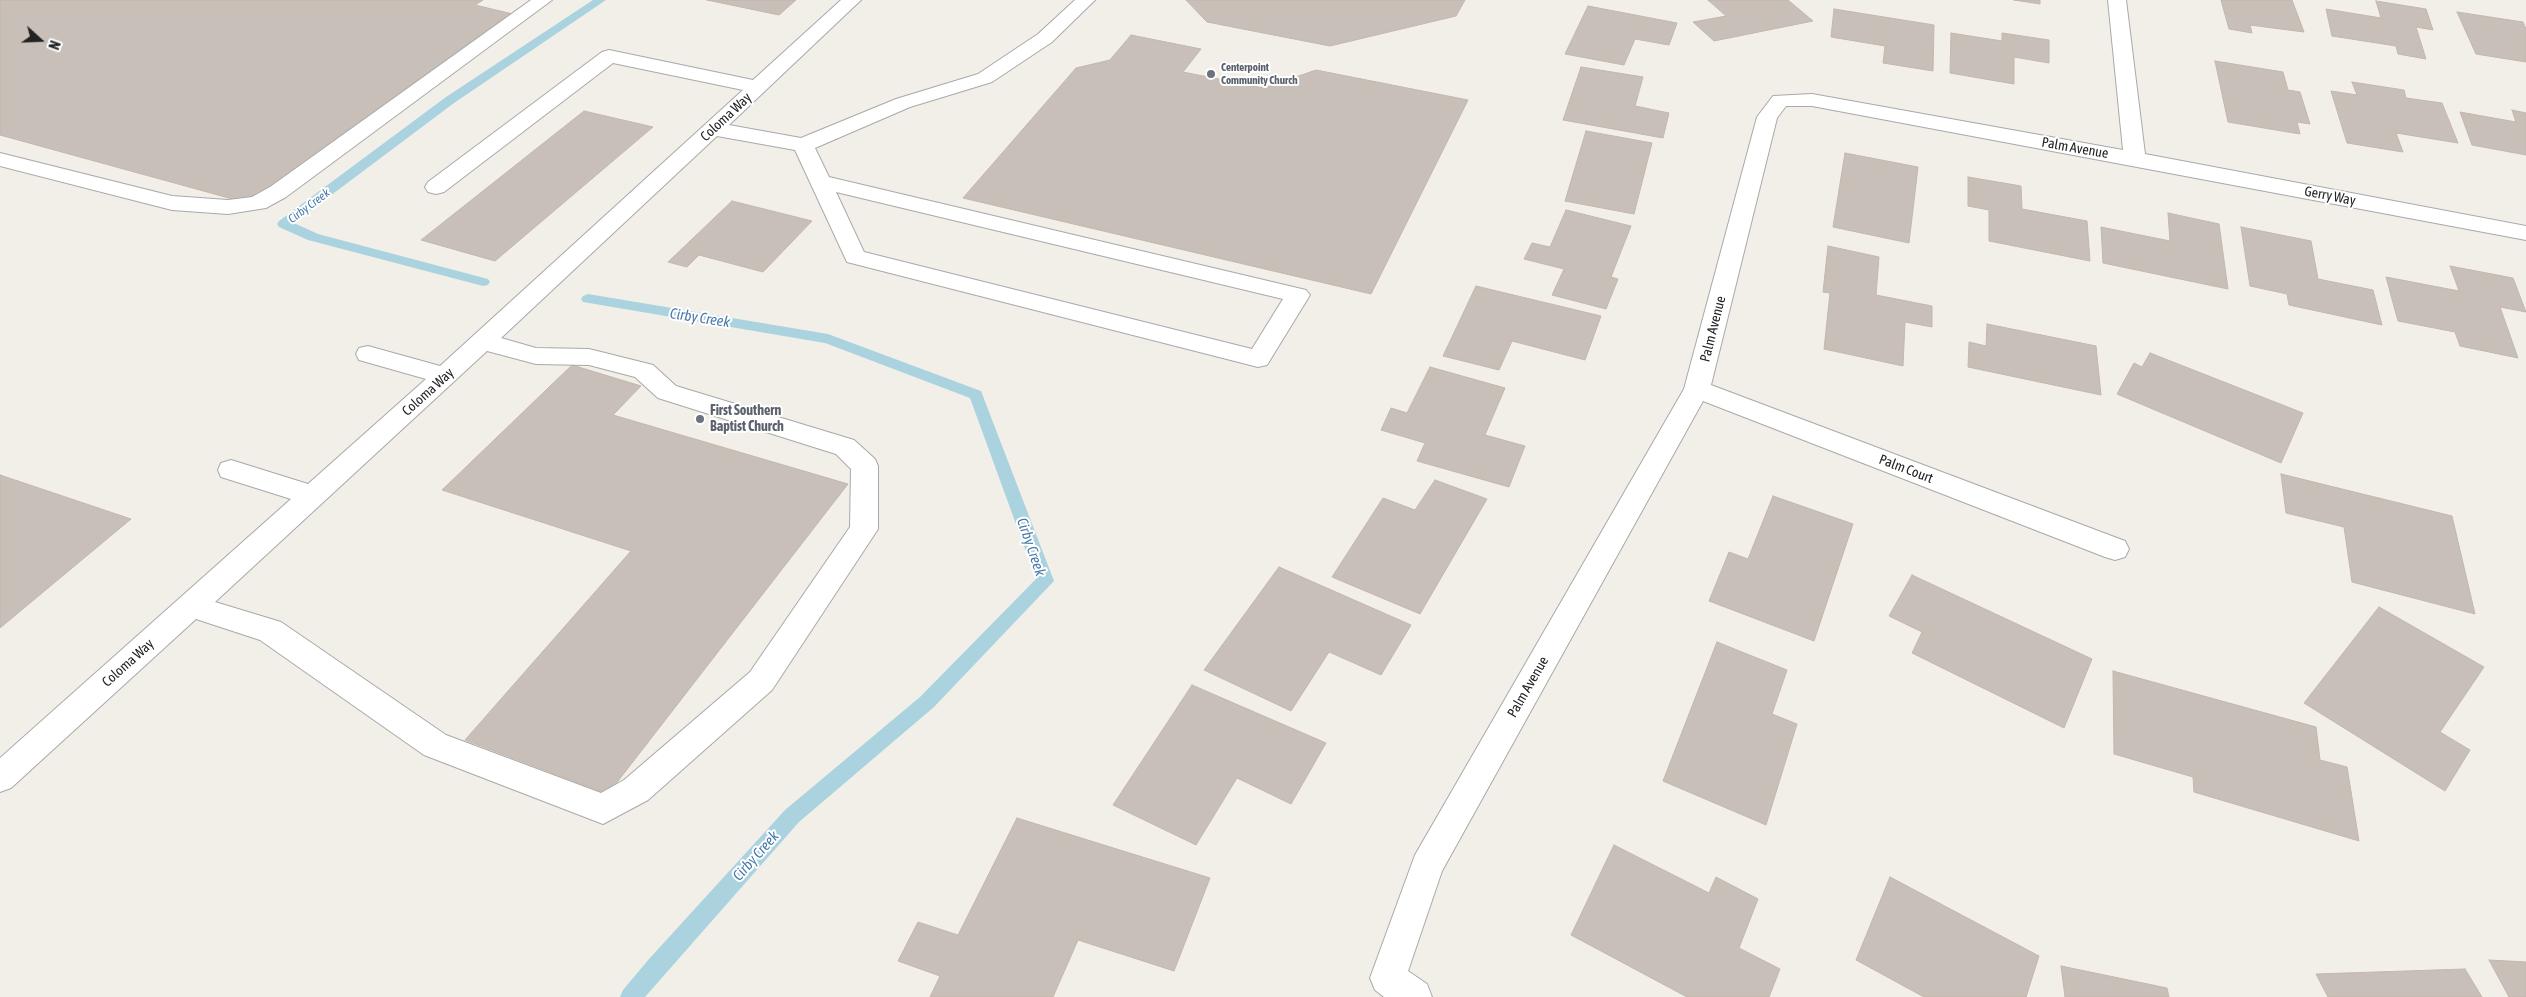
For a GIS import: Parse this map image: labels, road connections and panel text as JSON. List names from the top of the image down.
{
  "streets": {
    "street": [
      "Coloma Way",
      "Palm Avenue",
      "Gerry Way",
      "Palm Court"
    ]
  },
  "crossings": [
    ["Palm Avenue", "Gerry Way"],
    ["Palm Avenue", "Palm Court"]
  ],
  "water": ["Cirby Creek"],
  "places": ["Centerpoint Community Church", "First Southern Baptist Church"],
  "north": "right"
}
